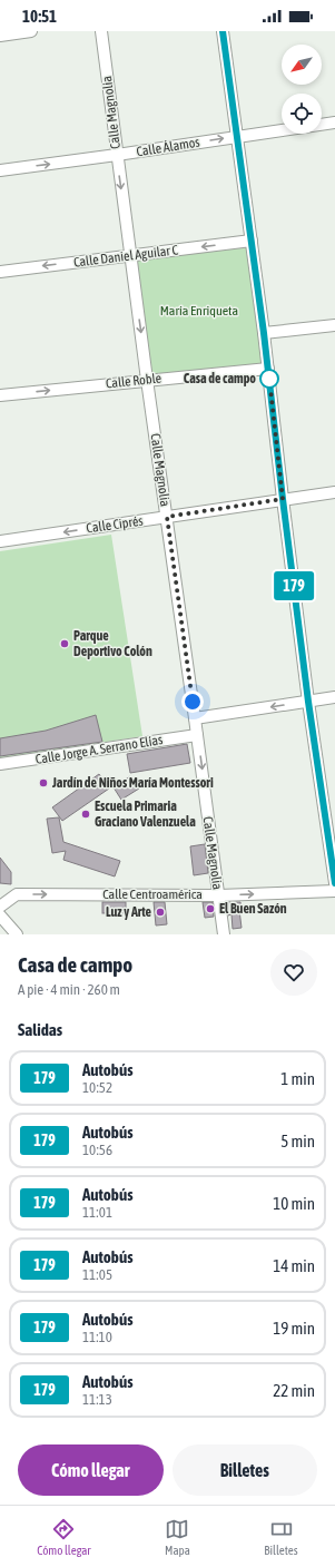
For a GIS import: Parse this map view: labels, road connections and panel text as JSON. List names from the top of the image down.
{
  "streets": {
    "street": [
      "Calle Magnolia",
      "Calle Álamos",
      "Calle Daniel Aguilar C",
      "Calle Roble",
      "Calle Ciprés",
      "Calle Jorge A. Serrano Elías",
      "Calle Centroamérica"
    ]
  },
  "crossings": [
    ["Calle Magnolia", "Calle Álamos"],
    ["Calle Magnolia", "Calle Daniel Aguilar C"],
    ["Calle Magnolia", "Calle Roble"],
    ["Calle Magnolia", "Calle Ciprés"],
    ["Calle Magnolia", "Calle Jorge A. Serrano Elías"],
    ["Calle Magnolia", "Calle Centroamérica"]
  ],
  "one_way": [
    "Calle Magnolia",
    "Calle Álamos",
    "Calle Daniel Aguilar C",
    "Calle Roble",
    "Calle Ciprés",
    "Calle Centroamérica"
  ],
  "parks": ["María Enriqueta"],
  "places": [
    "Casa de campo",
    "Parque Deportivo Colón",
    "Jardín de Niños María Montessori",
    "Escuela Primaria Graciano Valenzuela",
    "El Buen Sazón",
    "Luz y Arte"
  ],
  "lines": ["bus line 179"],
  "north": "bottom left",
  "page": {
    "status": "10:51",
    "on_map": "179",
    "heading": [
      ["Casa de campo", "A pie · 4 min · 260 m"],
      "Salidas"
    ],
    "list": [
      {
        "mark": "179",
        "name": "Autobús",
        "note": "10:52",
        "value": "1 min"
      },
      {
        "mark": "179",
        "name": "Autobús",
        "note": "10:56",
        "value": "5 min"
      },
      {
        "mark": "179",
        "name": "Autobús",
        "note": "11:01",
        "value": "10 min"
      },
      {
        "mark": "179",
        "name": "Autobús",
        "note": "11:05",
        "value": "14 min"
      },
      {
        "mark": "179",
        "name": "Autobús",
        "note": "11:10",
        "value": "19 min"
      },
      {
        "mark": "179",
        "name": "Autobús",
        "note": "11:13",
        "value": "22 min"
      }
    ],
    "buttons": ["Cómo llegar", "Billetes"],
    "tabs": ["Cómo llegar", "Mapa", "Billetes"]
  }
}
